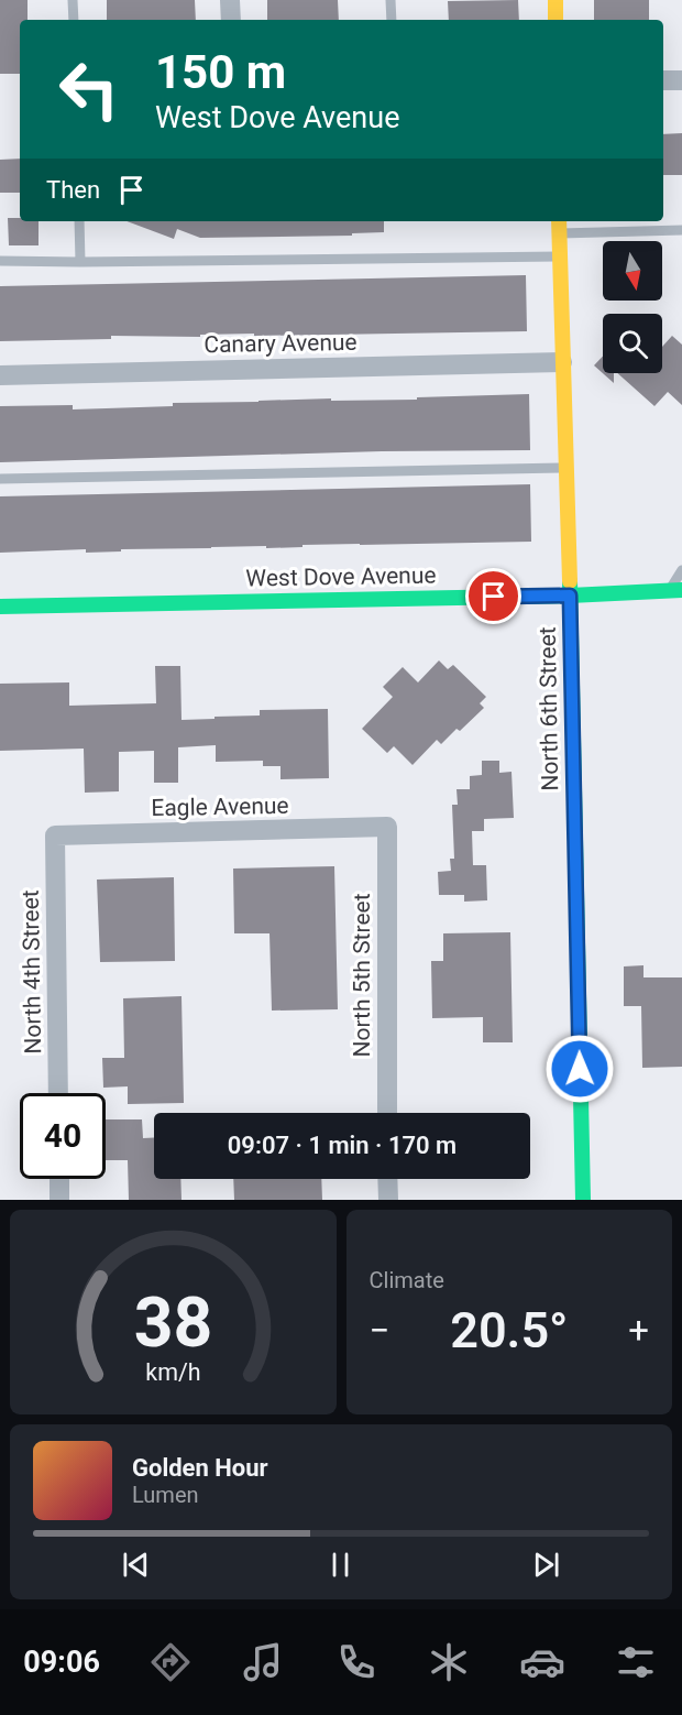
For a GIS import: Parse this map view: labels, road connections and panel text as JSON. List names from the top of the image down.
{
  "streets": {
    "street": [
      "Canary Avenue",
      "West Dove Avenue",
      "North 6th Street",
      "Eagle Avenue",
      "North 4th Street",
      "North 5th Street"
    ]
  },
  "crossings": [
    ["Canary Avenue", "North 6th Street"],
    ["West Dove Avenue", "North 6th Street"],
    ["Eagle Avenue", "North 4th Street"],
    ["Eagle Avenue", "North 5th Street"]
  ],
  "north": "bottom",
  "page": {
    "turn": ["150 m", "West Dove Avenue"],
    "then": "Then",
    "limit": "40",
    "trip": "09:07 · 1 min · 170 m",
    "tile": "Climate",
    "heat": ["−", "20.5°", "+"],
    "song": ["Golden Hour", "Lumen"],
    "tabs": "09:06",
    "gauge": ["38", "km/h"]
  }
}
